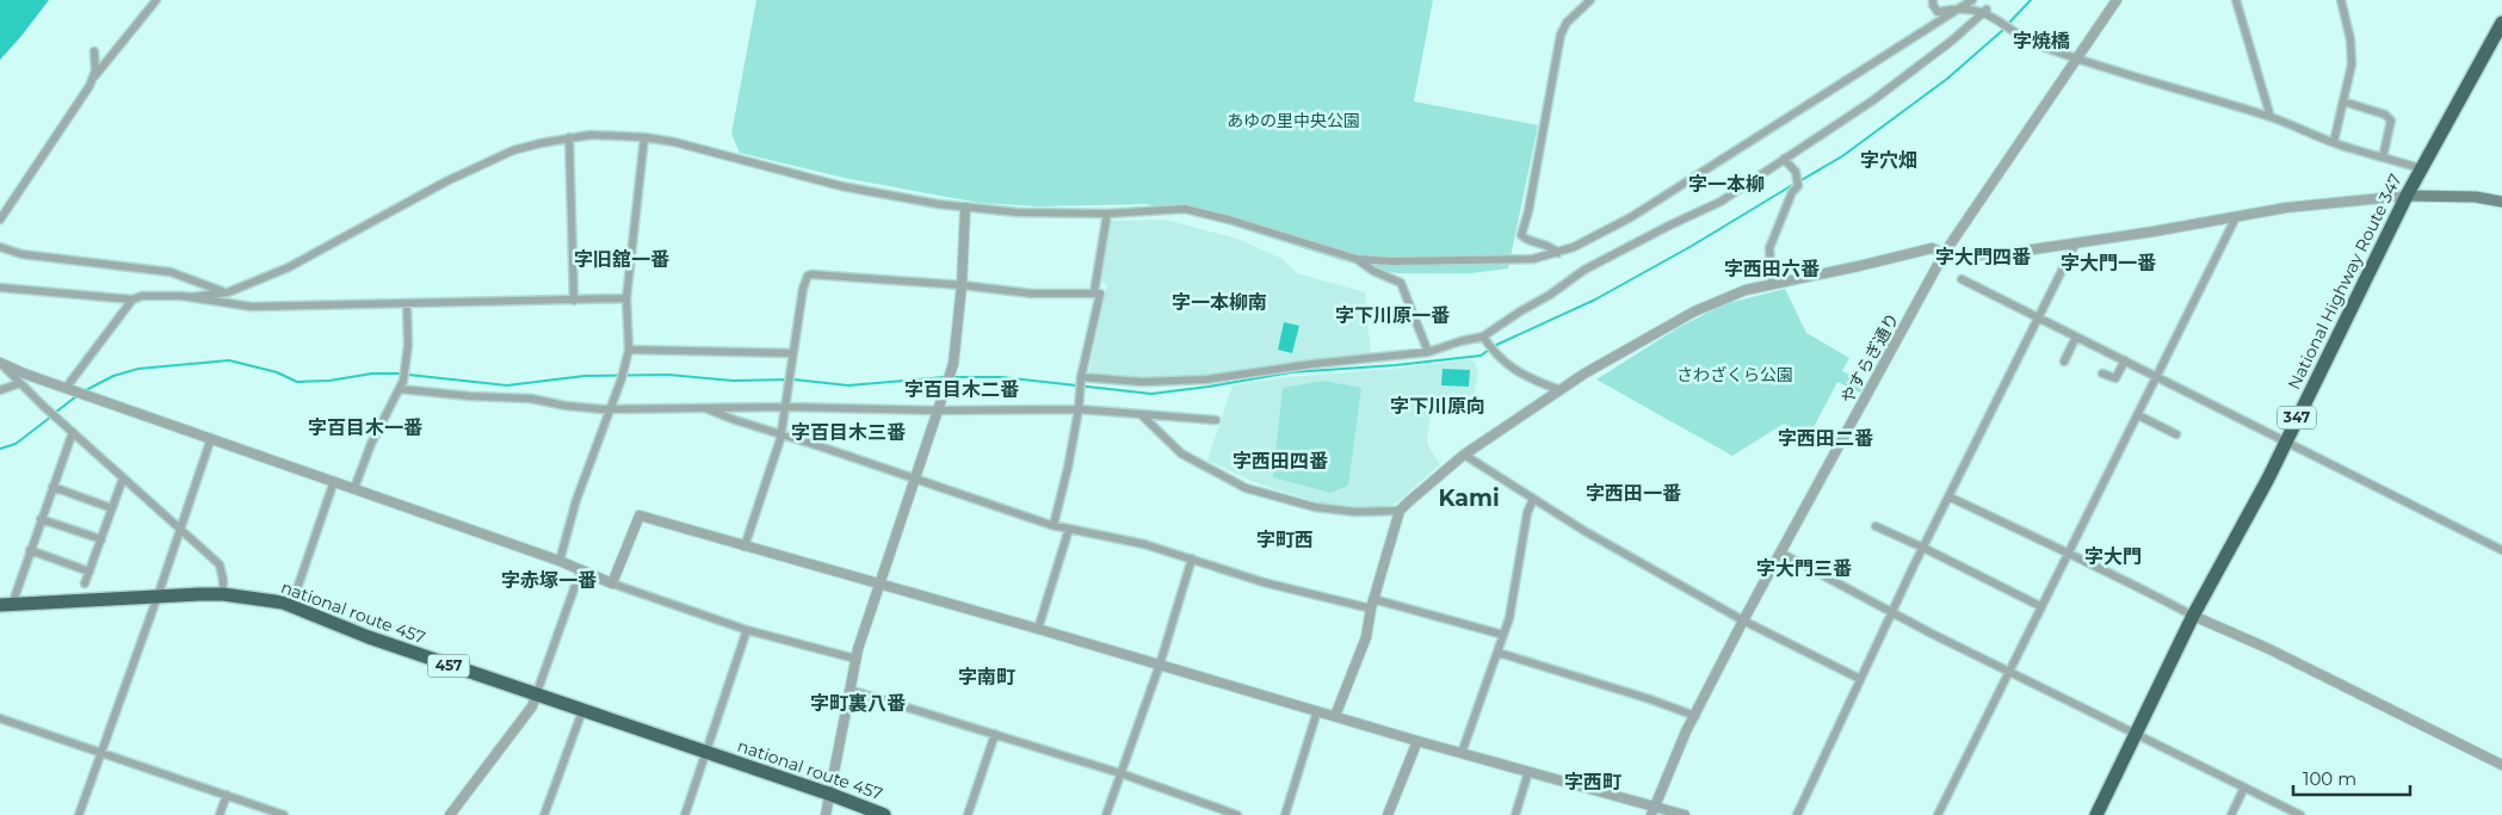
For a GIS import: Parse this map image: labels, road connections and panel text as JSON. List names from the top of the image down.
{
  "streets": {
    "highway": [
      "National Highway Route 347",
      "347",
      "national route 457",
      "457"
    ],
    "street": ["やすらぎ通り"]
  },
  "districts": [
    "字焼橋",
    "字穴畑",
    "字一本柳",
    "字大門四番",
    "字旧舘一番",
    "字大門一番",
    "字西田六番",
    "字一本柳南",
    "字下川原一番",
    "字百目木二番",
    "字下川原向",
    "字百目木一番",
    "字百目木三番",
    "字西田二番",
    "字西田四番",
    "字西田一番",
    "Kami",
    "字町西",
    "字大門",
    "字大門三番",
    "字赤塚一番",
    "字南町",
    "字町裏八番",
    "字西町"
  ],
  "parks": ["あゆの里中央公園", "さわざくら公園"],
  "scale_bar": "100 m"
}
